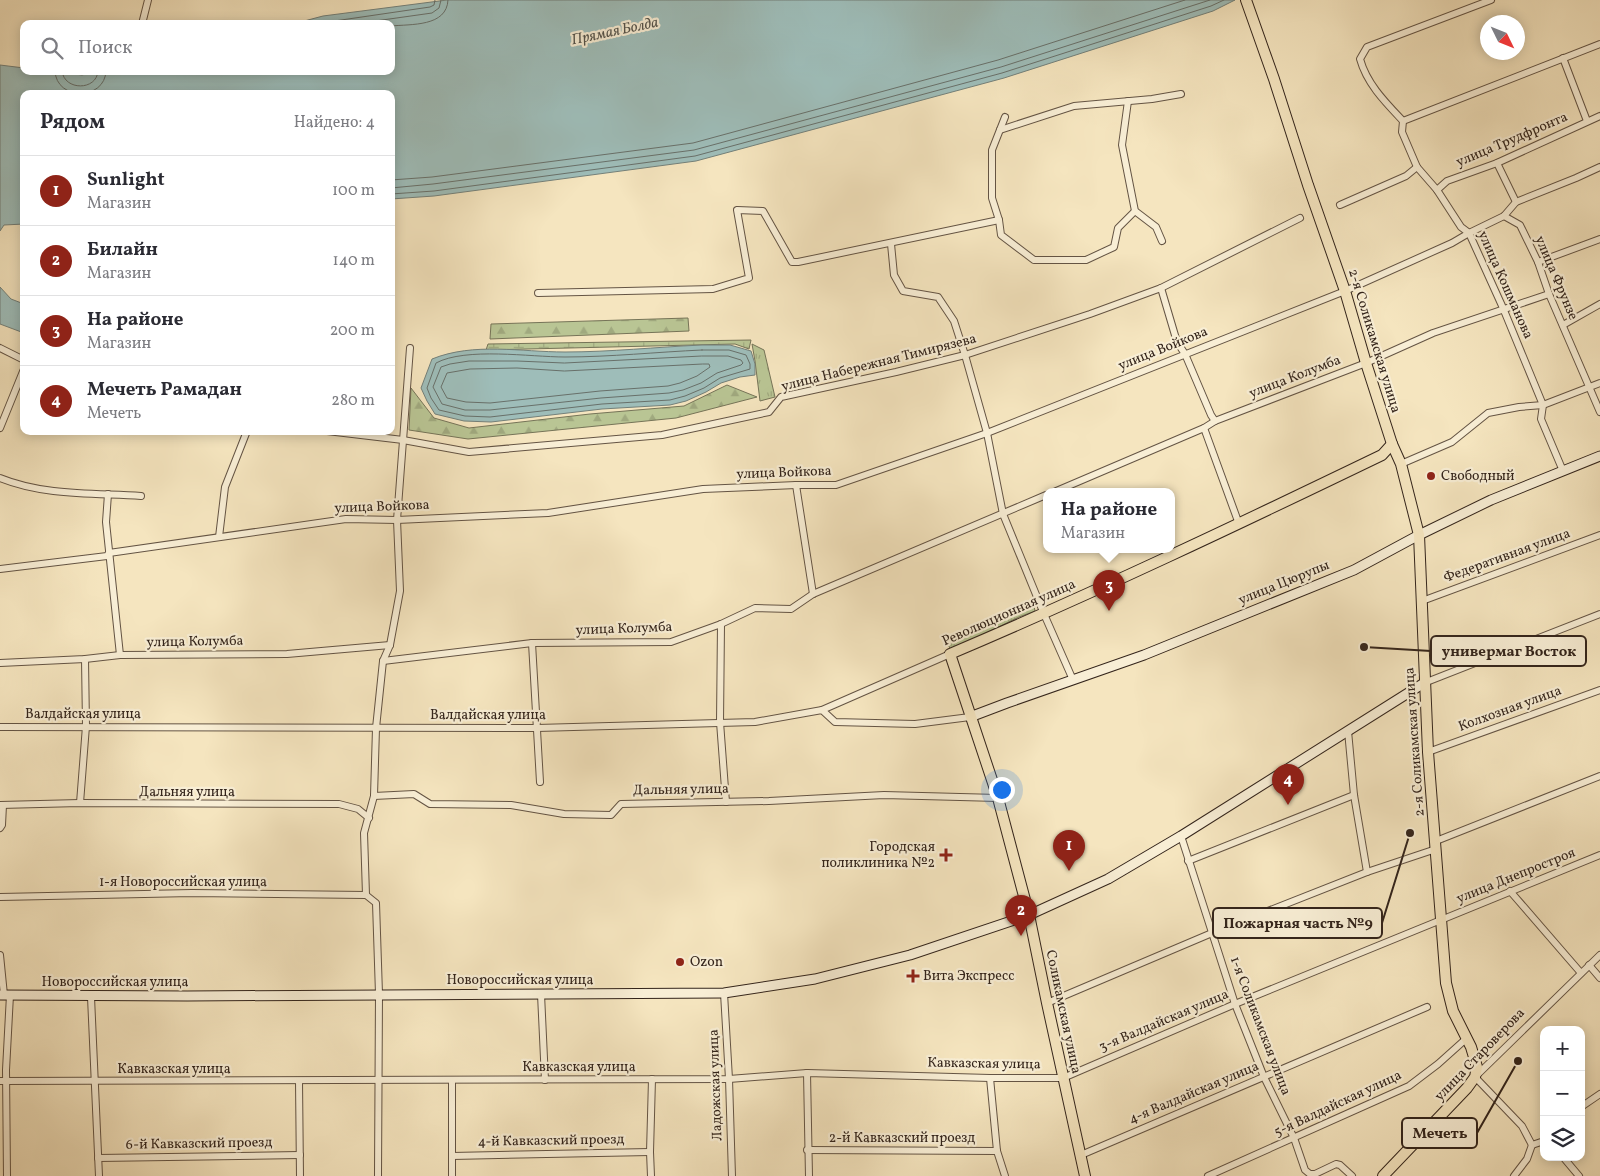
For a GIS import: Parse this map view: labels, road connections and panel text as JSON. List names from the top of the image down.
{
  "streets": {
    "main road": [
      "2-я Соликамская улица",
      "Революционная улица",
      "Соликамская улица",
      "улица Староверова"
    ],
    "street": [
      "улица Трудфронта",
      "улица Фрунзе",
      "улица Кошманова",
      "улица Войкова",
      "улица Набережная Тимирязева",
      "улица Колумба",
      "Федеративная улица",
      "улица Цюрупы",
      "Колхозная улица",
      "Валдайская улица",
      "Дальняя улица",
      "улица Днепростроя",
      "1-я Новороссийская улица",
      "Новороссийская улица",
      "3-я Валдайская улица",
      "1-я Соликамская улица",
      "Кавказская улица",
      "Ладожская улица",
      "4-я Валдайская улица",
      "5-я Валдайская улица",
      "2-й Кавказский проезд",
      "4-й Кавказский проезд",
      "6-й Кавказский проезд"
    ]
  },
  "crossings": [
    ["улица Трудфронта", "улица Кошманова"],
    ["улица Фрунзе", "улица Войкова"],
    ["улица Фрунзе", "улица Колумба"],
    ["улица Кошманова", "улица Войкова"],
    ["улица Кошманова", "улица Колумба"],
    ["улица Кошманова", "улица Цюрупы"],
    ["2-я Соликамская улица", "улица Войкова"],
    ["2-я Соликамская улица", "улица Колумба"],
    ["2-я Соликамская улица", "Федеративная улица"],
    ["2-я Соликамская улица", "улица Цюрупы"],
    ["2-я Соликамская улица", "Революционная улица"],
    ["2-я Соликамская улица", "Колхозная улица"],
    ["2-я Соликамская улица", "улица Днепростроя"],
    ["2-я Соликамская улица", "Новороссийская улица"],
    ["2-я Соликамская улица", "3-я Валдайская улица"],
    ["2-я Соликамская улица", "улица Староверова"],
    ["2-я Соликамская улица", "5-я Валдайская улица"],
    ["улица Цюрупы", "Соликамская улица"],
    ["Революционная улица", "Валдайская улица"],
    ["Революционная улица", "Соликамская улица"],
    ["Дальняя улица", "Соликамская улица"],
    ["улица Днепростроя", "3-я Валдайская улица"],
    ["Новороссийская улица", "Соликамская улица"],
    ["Новороссийская улица", "1-я Соликамская улица"],
    ["Новороссийская улица", "Ладожская улица"],
    ["Соликамская улица", "3-я Валдайская улица"],
    ["Соликамская улица", "Кавказская улица"],
    ["Соликамская улица", "4-я Валдайская улица"],
    ["3-я Валдайская улица", "1-я Соликамская улица"],
    ["3-я Валдайская улица", "Кавказская улица"],
    ["1-я Соликамская улица", "4-я Валдайская улица"],
    ["1-я Соликамская улица", "5-я Валдайская улица"],
    ["Кавказская улица", "Ладожская улица"]
  ],
  "water": ["Прямая Болда"],
  "places": {
    "other": [
      "Свободный",
      "универмаг Восток",
      "Пожарная часть №9",
      "Ozon",
      "Мечеть"
    ],
    "health": ["Городская поликлиника №2", "Вита Экспресс"]
  },
  "north": "bottom right",
  "page": {
    "search": "Поиск",
    "heading": ["Рядом", "Найдено: 4"],
    "list": [
      {
        "mark": "1",
        "name": "Sunlight",
        "note": "Магазин",
        "value": "100 m"
      },
      {
        "mark": "2",
        "name": "Билайн",
        "note": "Магазин",
        "value": "140 m"
      },
      {
        "mark": "3",
        "name": "На районе",
        "note": "Магазин",
        "value": "200 m"
      },
      {
        "mark": "4",
        "name": "Мечеть Рамадан",
        "note": "Мечеть",
        "value": "280 m"
      }
    ],
    "popup": ["На районе", "Магазин"],
    "pins": [
      "3",
      "4",
      "1",
      "2"
    ],
    "map_buttons": ["+", "−"]
  }
}
